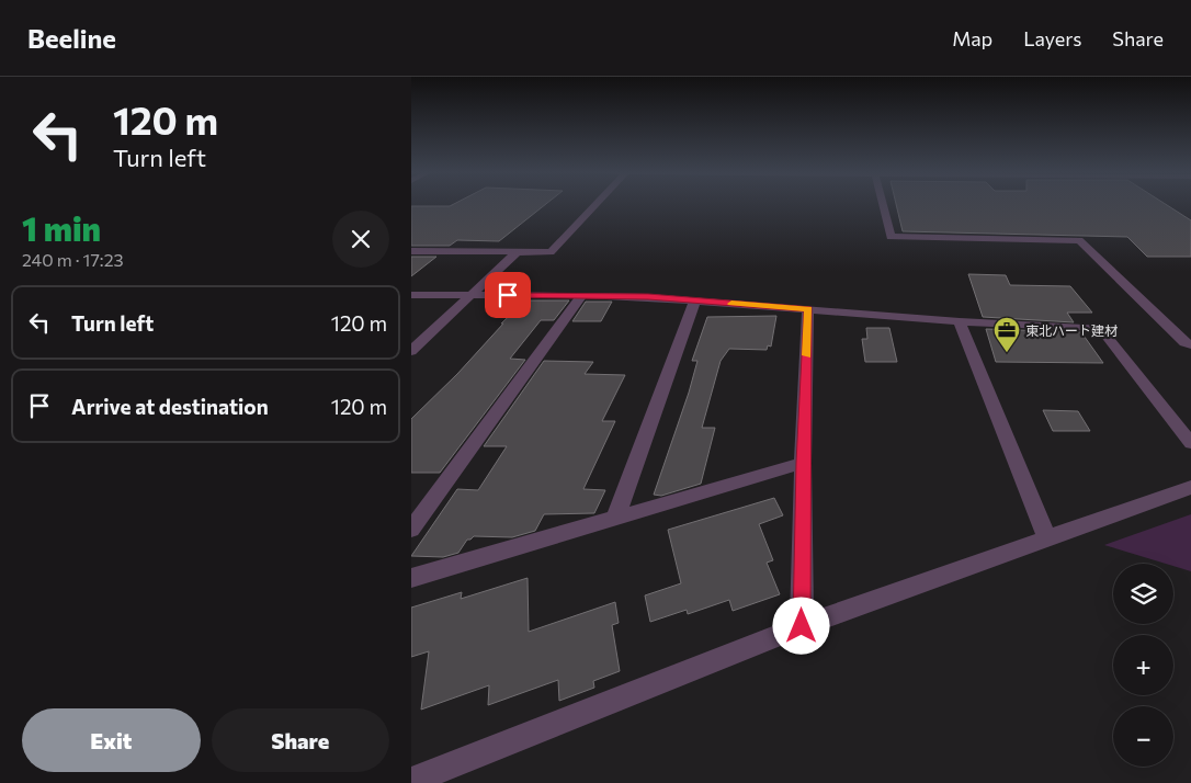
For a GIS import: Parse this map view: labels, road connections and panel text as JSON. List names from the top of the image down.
{
  "places": {
    "office": ["東北ハート建材"]
  },
  "page": {
    "header": "Beeline",
    "nav": ["Map", "Layers", "Share"],
    "turn": ["120 m", "Turn left"],
    "heading": ["1 min", "240 m · 17:23"],
    "list": [
      {
        "name": "Turn left",
        "value": "120 m"
      },
      {
        "name": "Arrive at destination",
        "value": "120 m"
      }
    ],
    "map_buttons": ["+", "−"],
    "buttons": ["Exit", "Share"]
  }
}
